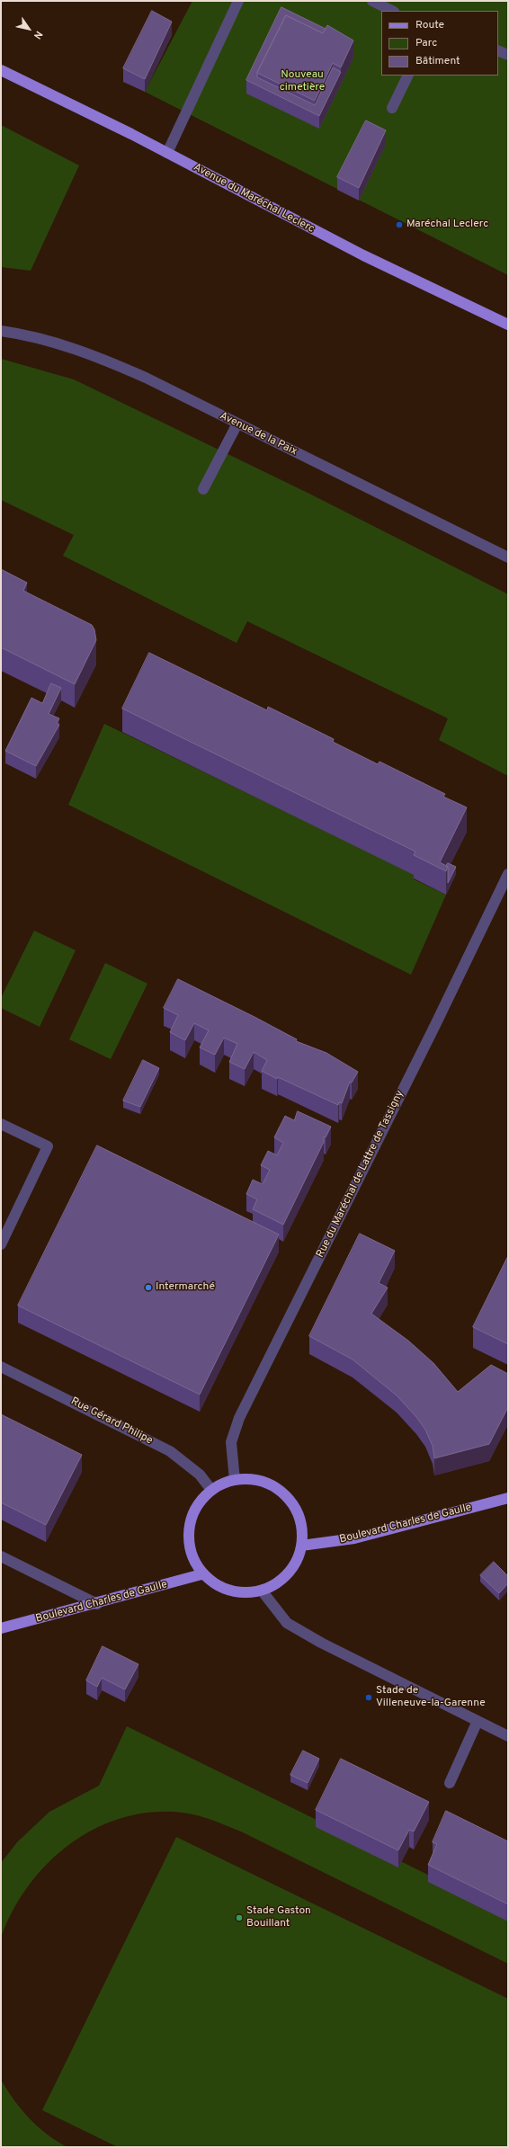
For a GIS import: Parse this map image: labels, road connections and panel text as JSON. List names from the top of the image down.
{
  "streets": {
    "main road": ["Avenue du Maréchal Leclerc", "Boulevard Charles de Gaulle"],
    "street": ["Avenue de la Paix", "Rue du Maréchal de Lattre de Tassigny", "Rue Gérard Philipe"]
  },
  "crossings": [
    ["Rue du Maréchal de Lattre de Tassigny", "Rue Gérard Philipe"],
    ["Rue du Maréchal de Lattre de Tassigny", "Boulevard Charles de Gaulle"],
    ["Rue Gérard Philipe", "Boulevard Charles de Gaulle"]
  ],
  "parks": ["Nouveau cimetière"],
  "places": [
    "Maréchal Leclerc",
    "Intermarché",
    "Stade de Villeneuve-la-Garenne",
    "Stade Gaston Bouillant"
  ],
  "legend": ["Route", "Parc", "Bâtiment"],
  "north": "bottom right"
}
